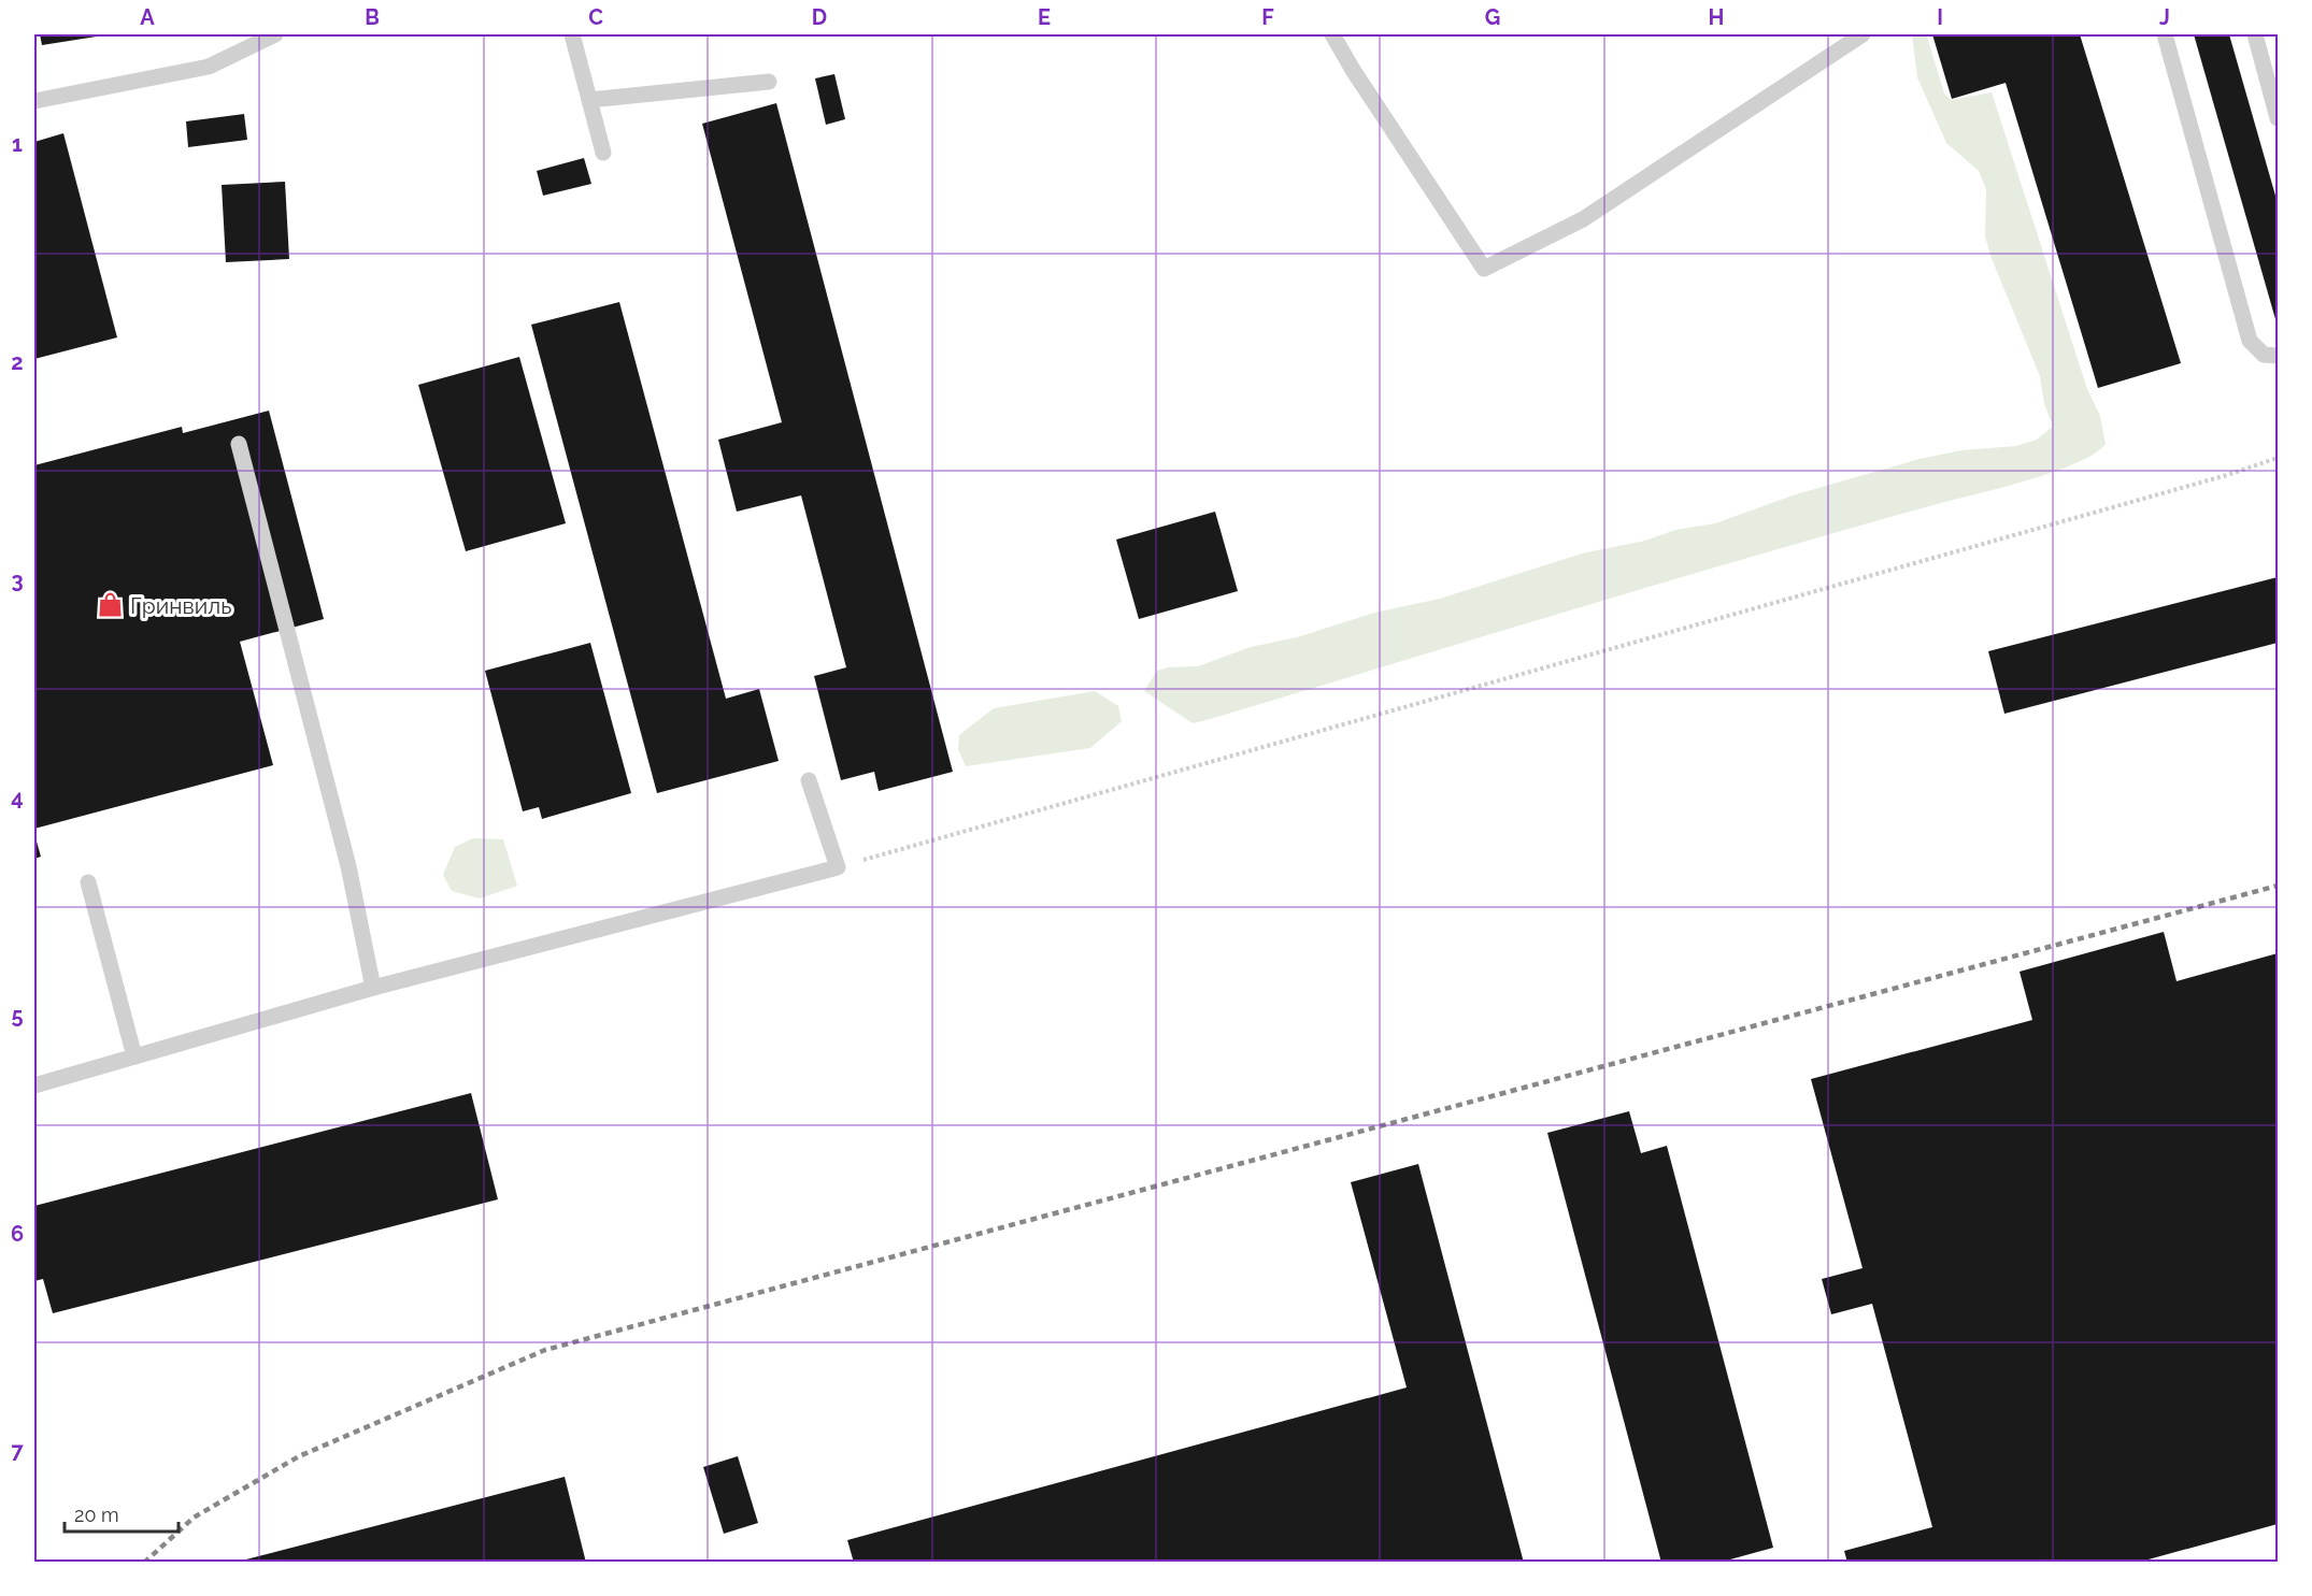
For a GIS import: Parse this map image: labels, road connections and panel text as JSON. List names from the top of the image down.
{
  "places": {
    "shop": ["Гринвиль"]
  },
  "scale_bar": "20 m",
  "grid": {
    "columns": [
      "A",
      "B",
      "C",
      "D",
      "E",
      "F",
      "G",
      "H",
      "I",
      "J"
    ],
    "rows": [
      "1",
      "2",
      "3",
      "4",
      "5",
      "6",
      "7"
    ]
  }
}
